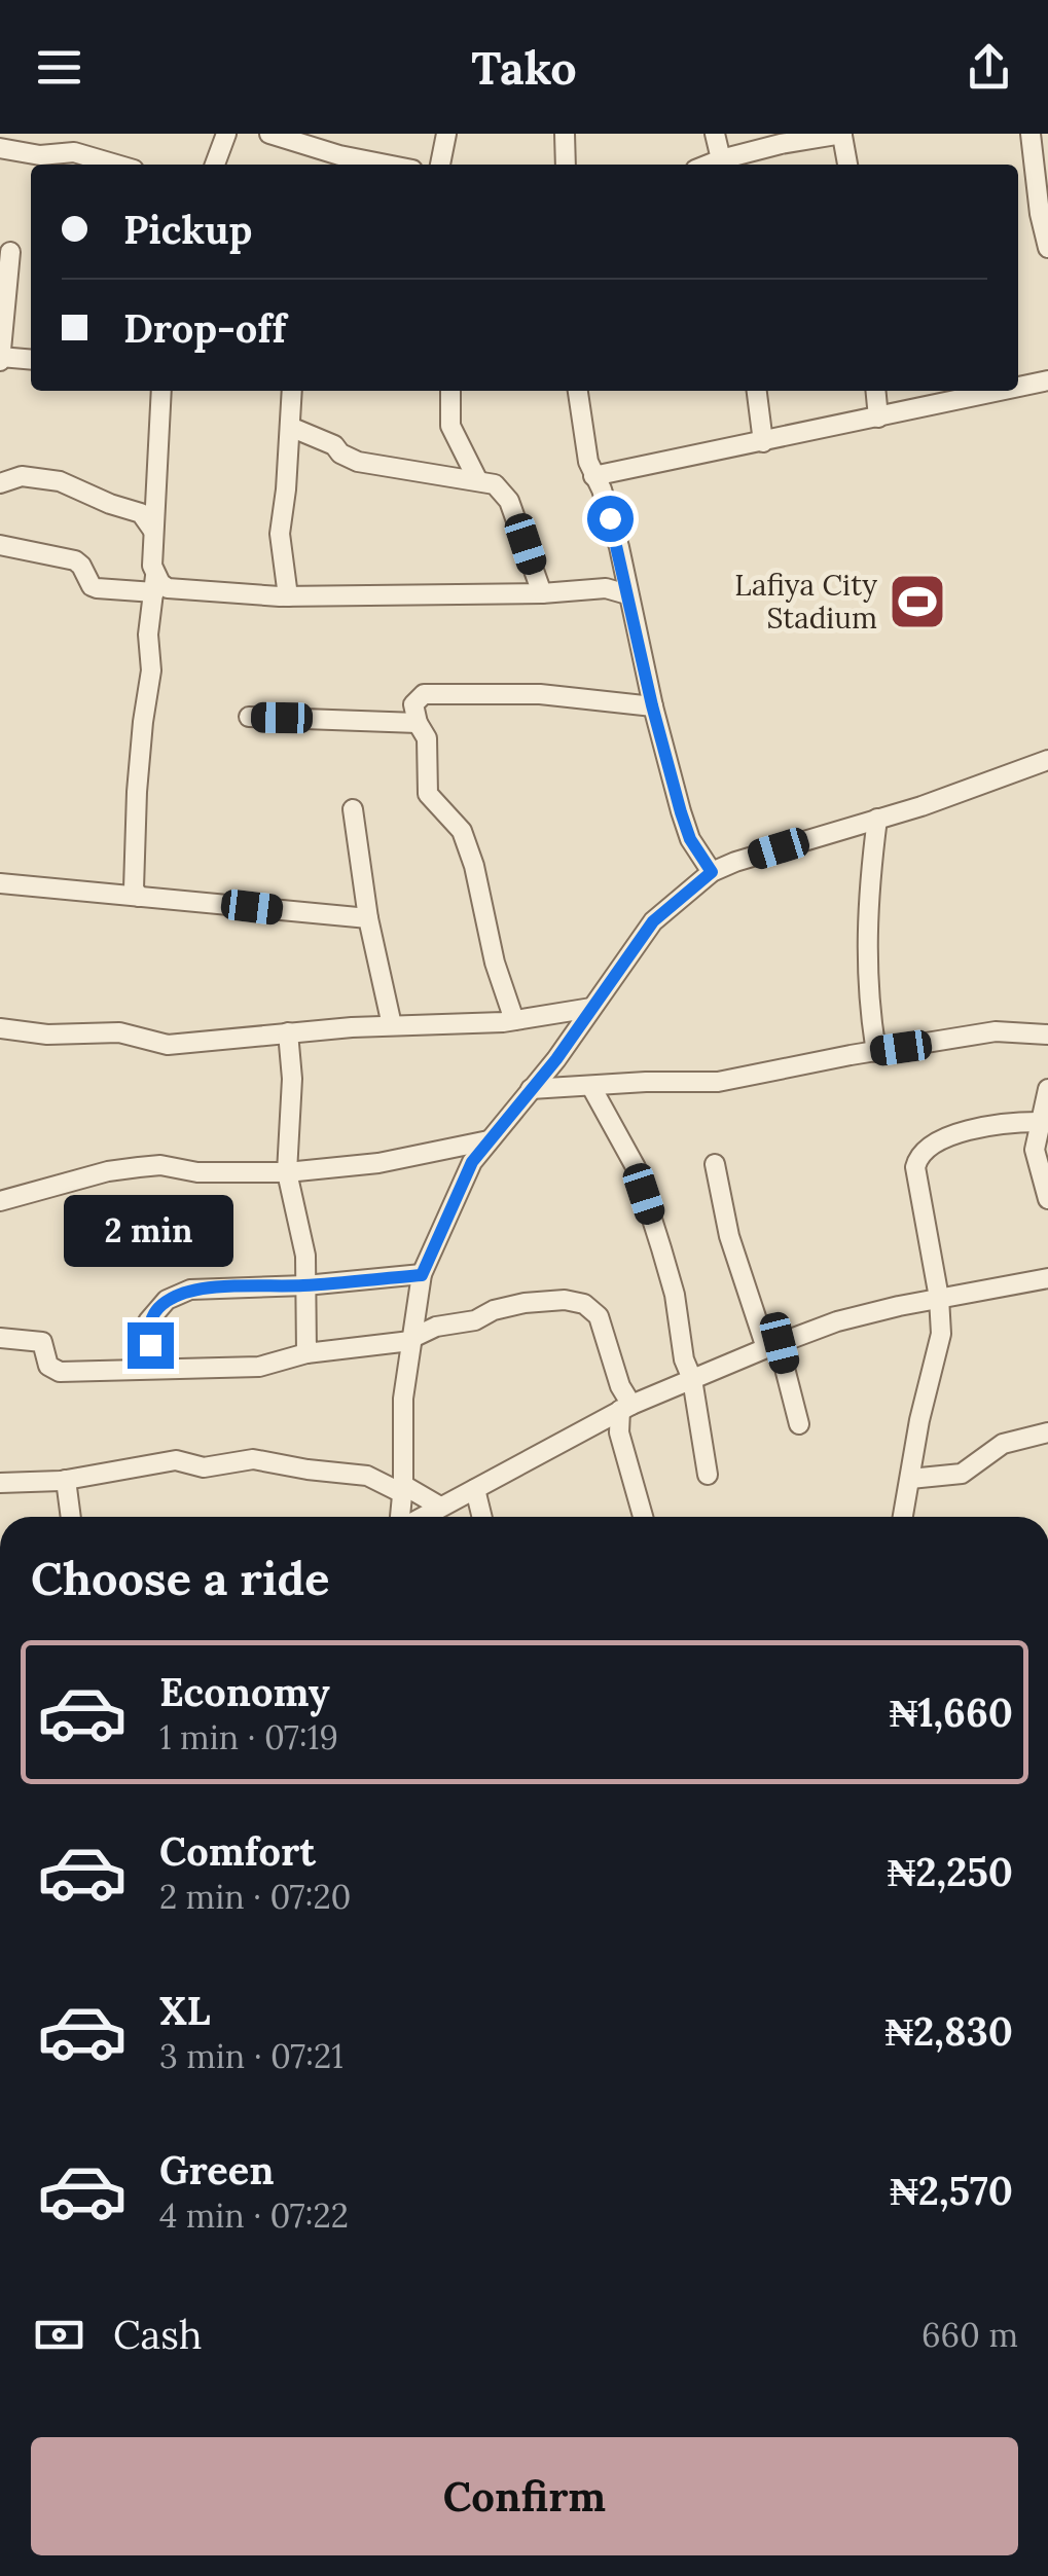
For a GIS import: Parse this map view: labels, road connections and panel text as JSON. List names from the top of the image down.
{
  "places": {
    "sports": ["Lafiya City Stadium"]
  },
  "page": {
    "header": "Tako",
    "banner": ["Pickup", "Drop-off"],
    "bubble": "2 min",
    "heading": "Choose a ride",
    "list": [
      {
        "name": "Economy",
        "note": "1 min · 07:19",
        "value": "₦1,660"
      },
      {
        "name": "Comfort",
        "note": "2 min · 07:20",
        "value": "₦2,250"
      },
      {
        "name": "XL",
        "note": "3 min · 07:21",
        "value": "₦2,830"
      },
      {
        "name": "Green",
        "note": "4 min · 07:22",
        "value": "₦2,570"
      }
    ],
    "pay": ["Cash", "660 m"],
    "buttons": "Confirm"
  }
}
